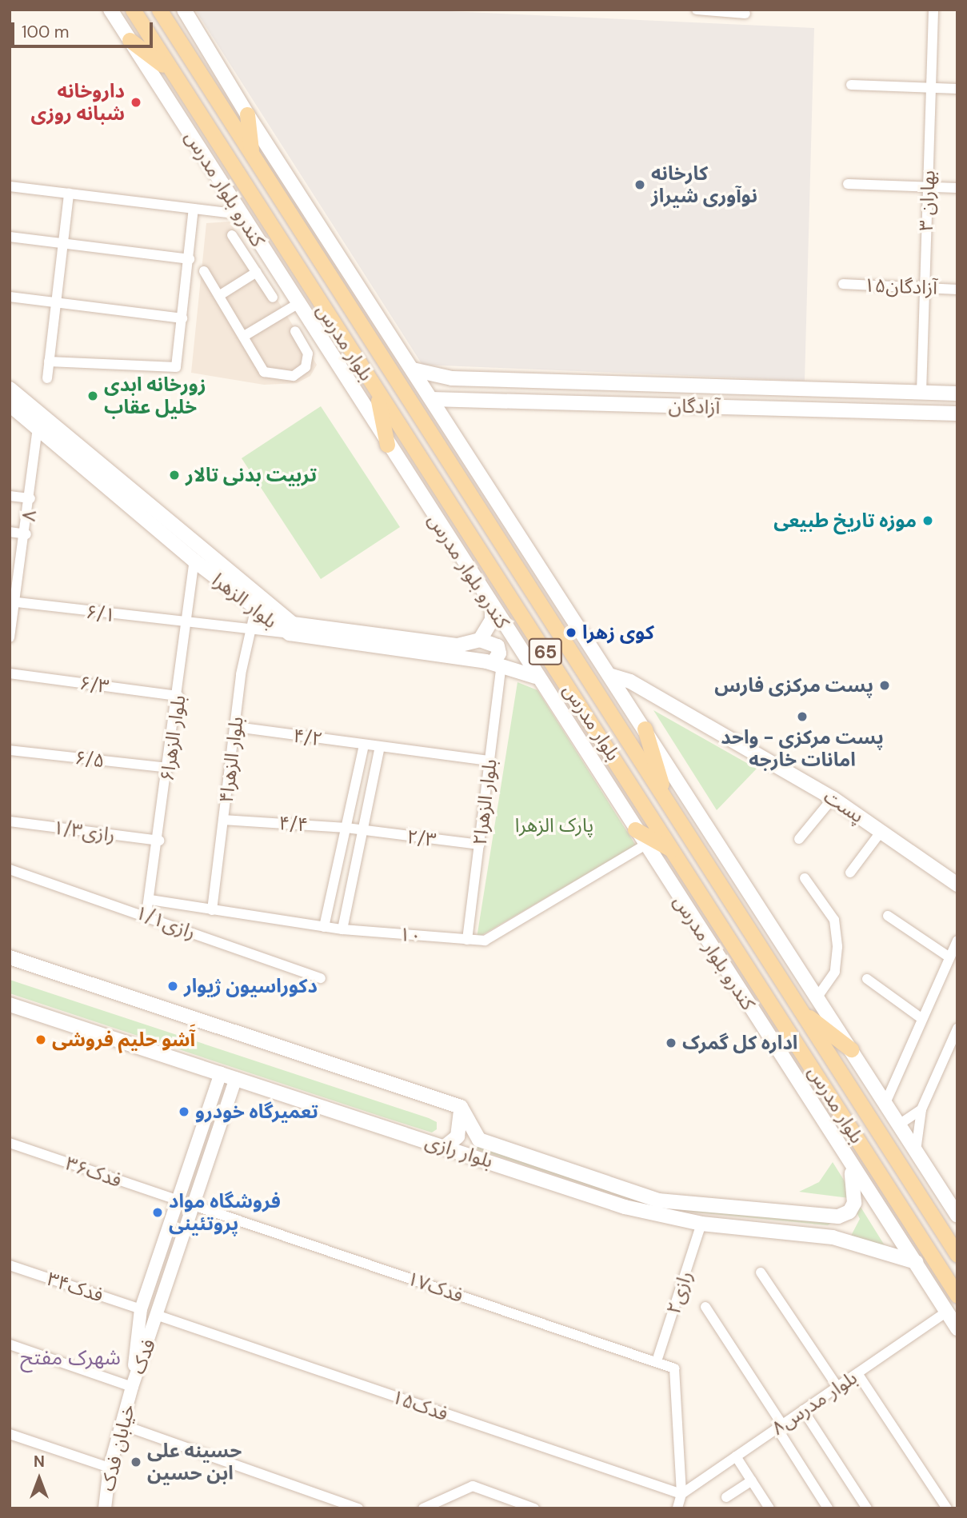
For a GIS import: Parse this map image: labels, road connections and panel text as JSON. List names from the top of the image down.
{
  "streets": {
    "main road": [
      "کندرو بلوار مدرس",
      "بلوار مدرس",
      "آزادگان",
      "بلوار الزهرا",
      "65",
      "پست",
      "بلوار رازی"
    ],
    "street": [
      "بهاران ۳",
      "آزادگان۱۵",
      "۸",
      "۶/۱",
      "۶/۳",
      "۴/۲",
      "بلوار الزهرا۶",
      "۶/۵",
      "بلوار الزهرا۴",
      "بلوار الزهرا۲",
      "۴/۴",
      "رازی۱/۳",
      "۲/۳",
      "رازی۱/۱",
      "۱۰",
      "فدک۳۶",
      "فدک۳۴",
      "فدک۱۷",
      "رازی۲",
      "فدک",
      "بلوار مدرس۸",
      "فدک۱۵",
      "خیابان فدک"
    ]
  },
  "crossings": [
    ["کندرو بلوار مدرس", "بلوار الزهرا"],
    ["کندرو بلوار مدرس", "۱۰"],
    ["کندرو بلوار مدرس", "بلوار رازی"],
    ["کندرو بلوار مدرس", "بلوار مدرس۸"],
    ["بهاران ۳", "آزادگان۱۵"],
    ["بهاران ۳", "آزادگان"],
    ["۸", "بلوار الزهرا"],
    ["۸", "۶/۱"],
    ["بلوار الزهرا", "۶/۱"],
    ["بلوار الزهرا", "بلوار الزهرا۶"],
    ["بلوار الزهرا", "بلوار الزهرا۴"],
    ["بلوار الزهرا", "بلوار الزهرا۲"],
    ["۶/۱", "بلوار الزهرا۶"],
    ["۶/۱", "بلوار الزهرا۴"],
    ["۶/۳", "بلوار الزهرا۶"],
    ["۴/۲", "بلوار الزهرا۴"],
    ["۴/۲", "بلوار الزهرا۲"],
    ["بلوار الزهرا۶", "۶/۵"],
    ["بلوار الزهرا۶", "رازی۱/۳"],
    ["بلوار الزهرا۶", "رازی۱/۱"],
    ["بلوار الزهرا۶", "۱۰"],
    ["بلوار الزهرا۴", "۴/۴"],
    ["بلوار الزهرا۴", "۱۰"],
    ["بلوار الزهرا۲", "۲/۳"],
    ["بلوار الزهرا۲", "۱۰"],
    ["۴/۴", "۲/۳"],
    ["بلوار رازی", "رازی۲"],
    ["بلوار رازی", "فدک"],
    ["فدک۳۶", "فدک"],
    ["فدک۳۴", "فدک"],
    ["فدک۱۷", "رازی۲"],
    ["فدک۱۷", "فدک"],
    ["فدک۱۷", "بلوار مدرس۸"],
    ["فدک۱۷", "فدک۱۵"],
    ["فدک", "فدک۱۵"],
    ["فدک", "خیابان فدک"],
    ["بلوار مدرس۸", "فدک۱۵"]
  ],
  "districts": ["شهرک مفتح"],
  "parks": ["پارک الزهرا"],
  "places": [
    "داروخانه شبانه روزی",
    "کارخانه نوآوری شیراز",
    "زورخانه ابدی خلیل عقاب",
    "تربیت بدنی تالار",
    "موزه تاریخ طبیعی",
    "کوی زهرا",
    "پست مرکزی فارس",
    "پست مرکزی - واحد امانات خارجه",
    "دکوراسیون ژیوار",
    "آَشو حلیم فروشی",
    "اداره کل گمرک",
    "تعمیرگاه خودرو",
    "فروشگاه مواد پروتئینی",
    "حسینه علی ابن حسین"
  ],
  "scale_bar": "100 m",
  "north": "top"
}
